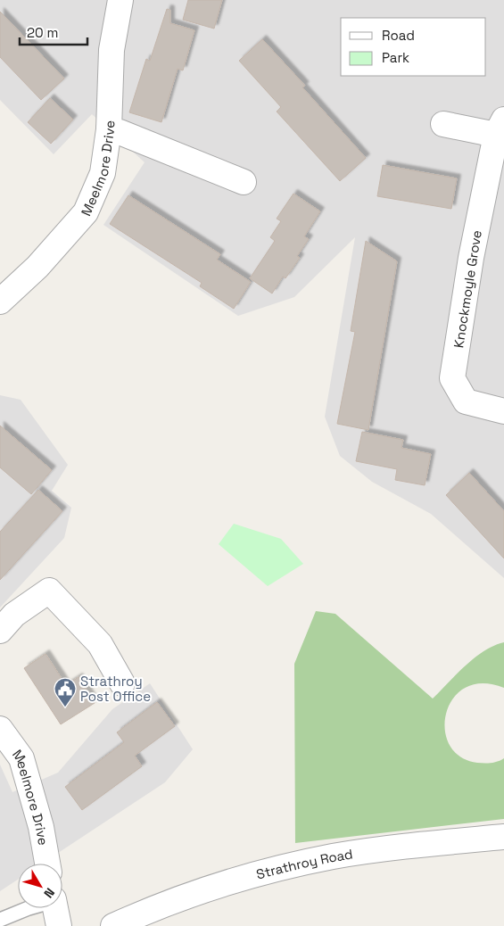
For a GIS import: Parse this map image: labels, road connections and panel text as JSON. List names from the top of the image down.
{
  "streets": {
    "street": ["Meelmore Drive", "Knockmoyle Grove", "Strathroy Road"]
  },
  "places": {
    "public building": ["Strathroy Post Office"]
  },
  "legend": ["Road", "Park"],
  "scale_bar": "20 m",
  "north": "bottom right"
}
